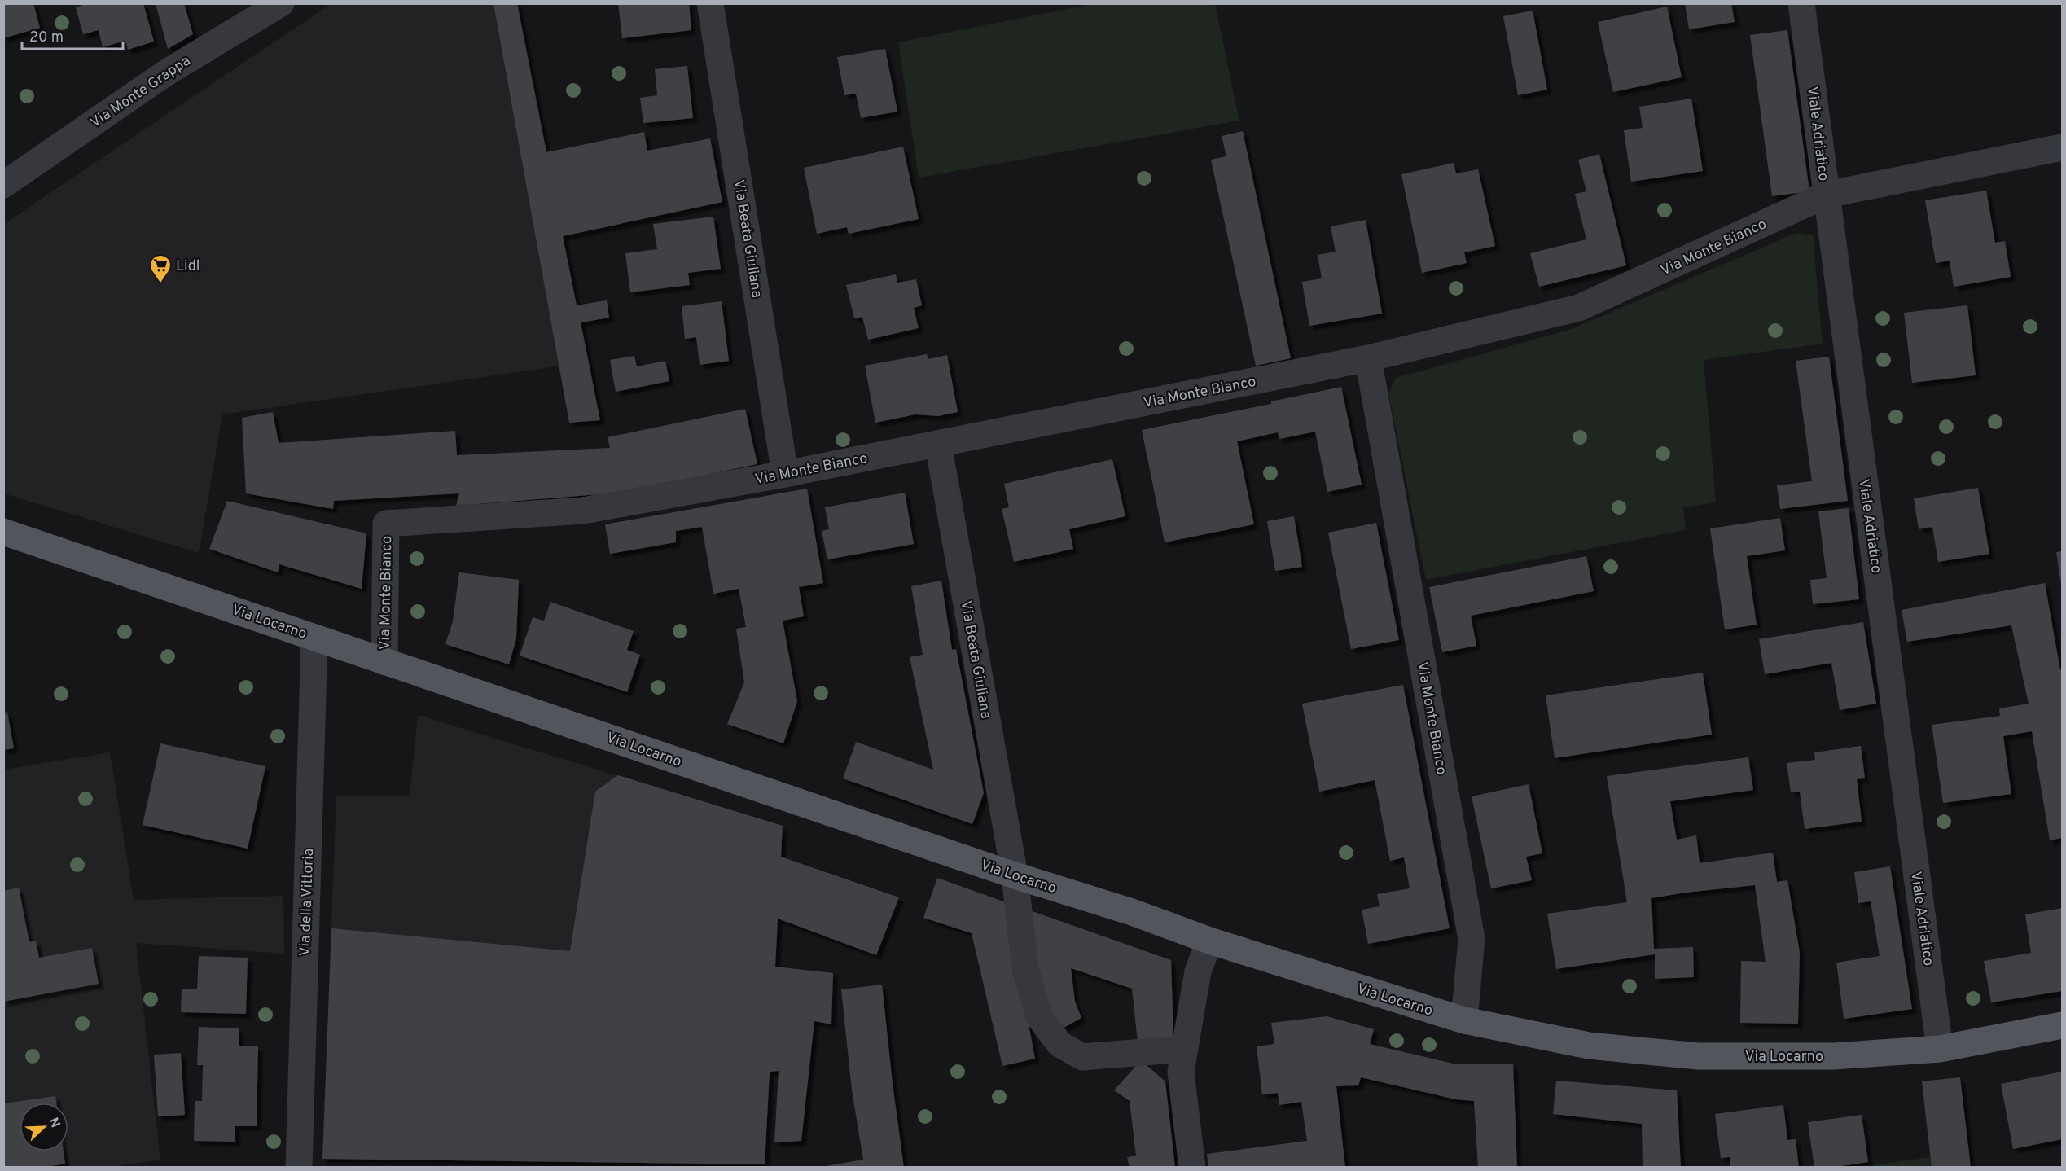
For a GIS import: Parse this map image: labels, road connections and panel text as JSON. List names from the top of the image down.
{
  "streets": {
    "main road": ["Via Locarno"],
    "street": [
      "Via Monte Grappa",
      "Viale Adriatico",
      "Via Beata Giuliana",
      "Via Monte Bianco",
      "Via della Vittoria"
    ]
  },
  "crossings": [
    ["Viale Adriatico", "Via Monte Bianco"],
    ["Viale Adriatico", "Via Locarno"],
    ["Via Beata Giuliana", "Via Monte Bianco"],
    ["Via Beata Giuliana", "Via Locarno"],
    ["Via Monte Bianco", "Via Locarno"],
    ["Via Locarno", "Via della Vittoria"]
  ],
  "places": {
    "supermarket": ["Lidl"]
  },
  "scale_bar": "20 m",
  "north": "top right"
}
